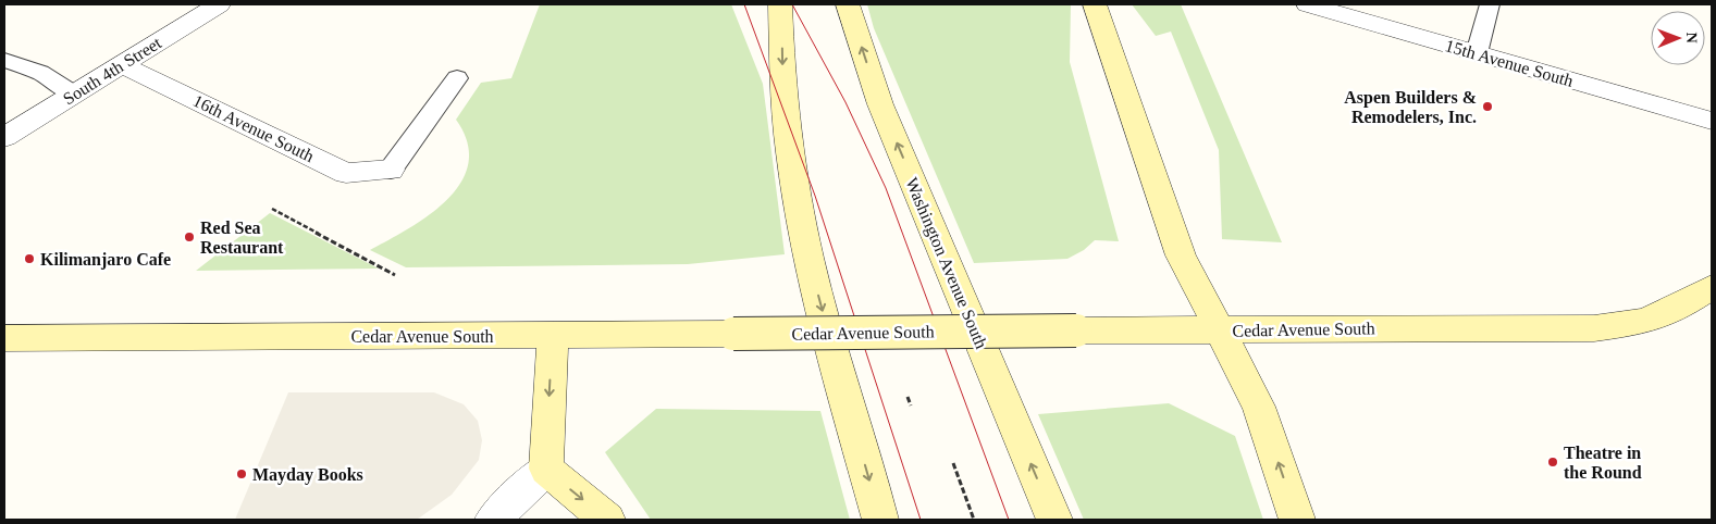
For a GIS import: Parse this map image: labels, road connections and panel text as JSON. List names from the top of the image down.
{
  "streets": {
    "main road": ["Washington Avenue South", "Cedar Avenue South"],
    "street": ["15th Avenue South", "South 4th Street", "16th Avenue South"]
  },
  "crossings": [
    ["South 4th Street", "16th Avenue South"]
  ],
  "places": [
    "Aspen Builders & Remodelers, Inc.",
    "Red Sea Restaurant",
    "Kilimanjaro Cafe",
    "Theatre in the Round",
    "Mayday Books"
  ],
  "north": "right"
}
